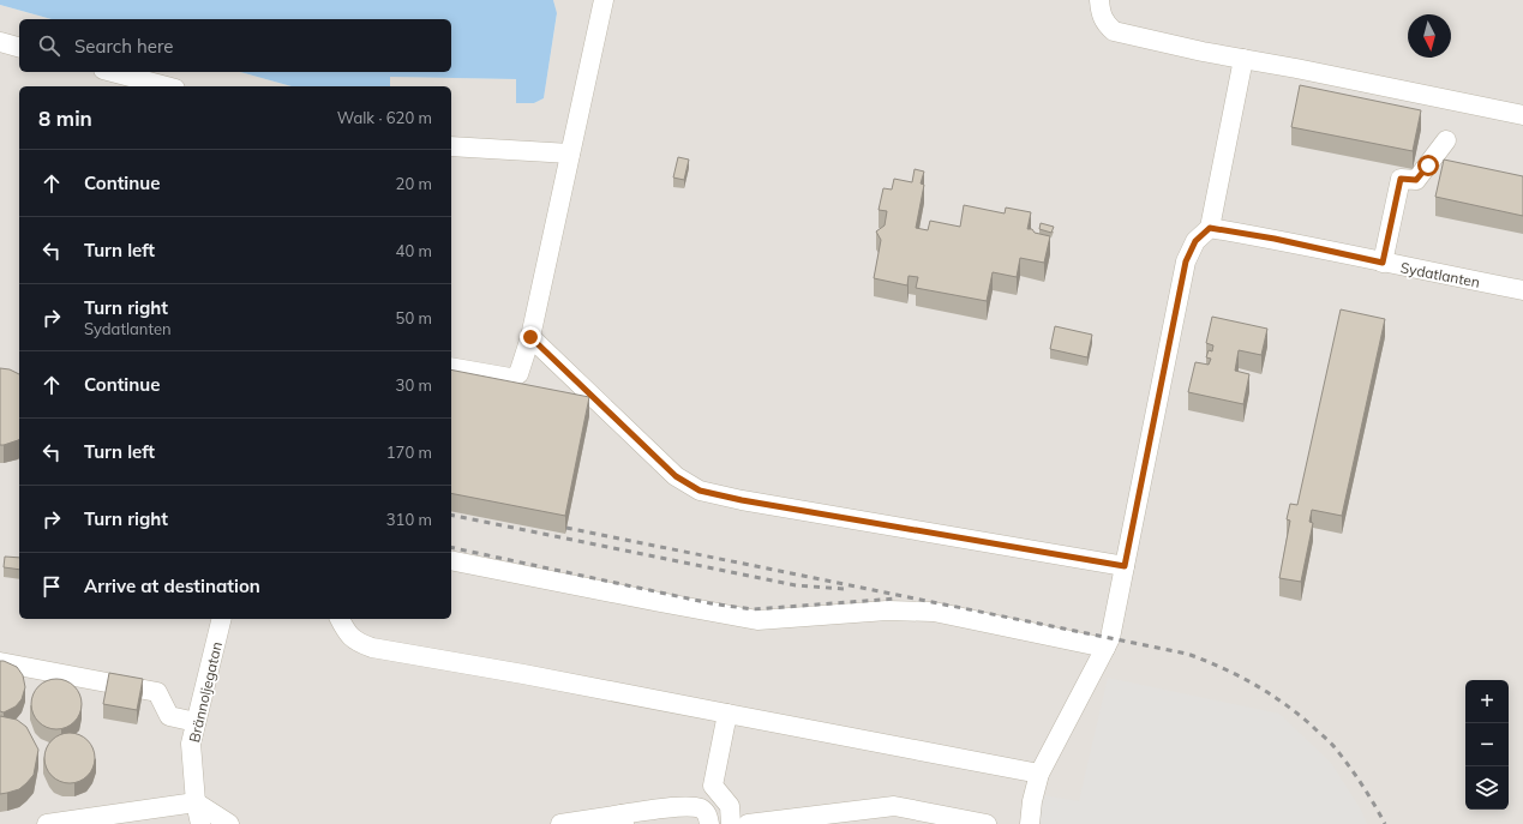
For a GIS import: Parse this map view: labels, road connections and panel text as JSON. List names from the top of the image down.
{
  "streets": {
    "street": ["Sydatlanten", "Brännoljegatan"]
  },
  "north": "bottom",
  "page": {
    "search": "Search here",
    "heading": ["8 min", "Walk · 620 m"],
    "list": [
      ["Continue", "20 m"],
      ["Turn left", "40 m"],
      ["Turn right", "Sydatlanten", "50 m"],
      ["Continue", "30 m"],
      ["Turn left", "170 m"],
      ["Turn right", "310 m"],
      "Arrive at destination"
    ],
    "map_buttons": ["+", "−"]
  }
}
